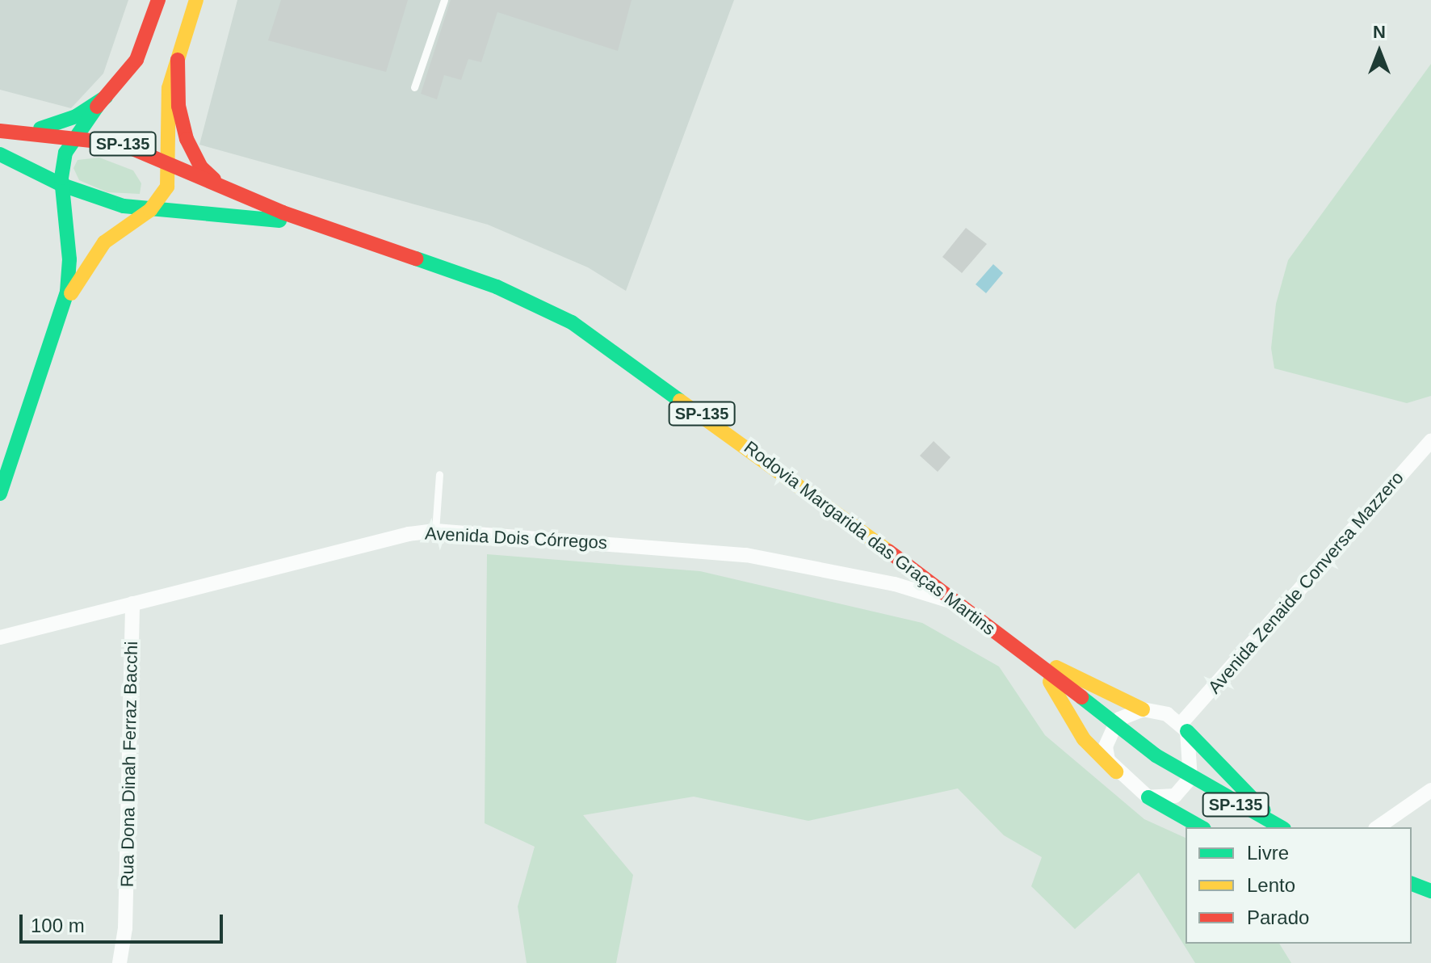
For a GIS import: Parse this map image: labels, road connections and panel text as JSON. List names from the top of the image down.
{
  "streets": {
    "main road": ["SP-135", "Rodovia Margarida das Graças Martins"],
    "street": ["Avenida Dois Córregos", "Avenida Zenaide Conversa Mazzero", "Rua Dona Dinah Ferraz Bacchi"]
  },
  "crossings": [
    ["Avenida Dois Córregos", "Rodovia Margarida das Graças Martins"],
    ["Avenida Dois Córregos", "Rua Dona Dinah Ferraz Bacchi"]
  ],
  "legend": ["Livre", "Lento", "Parado"],
  "scale_bar": "100 m",
  "north": "top"
}
